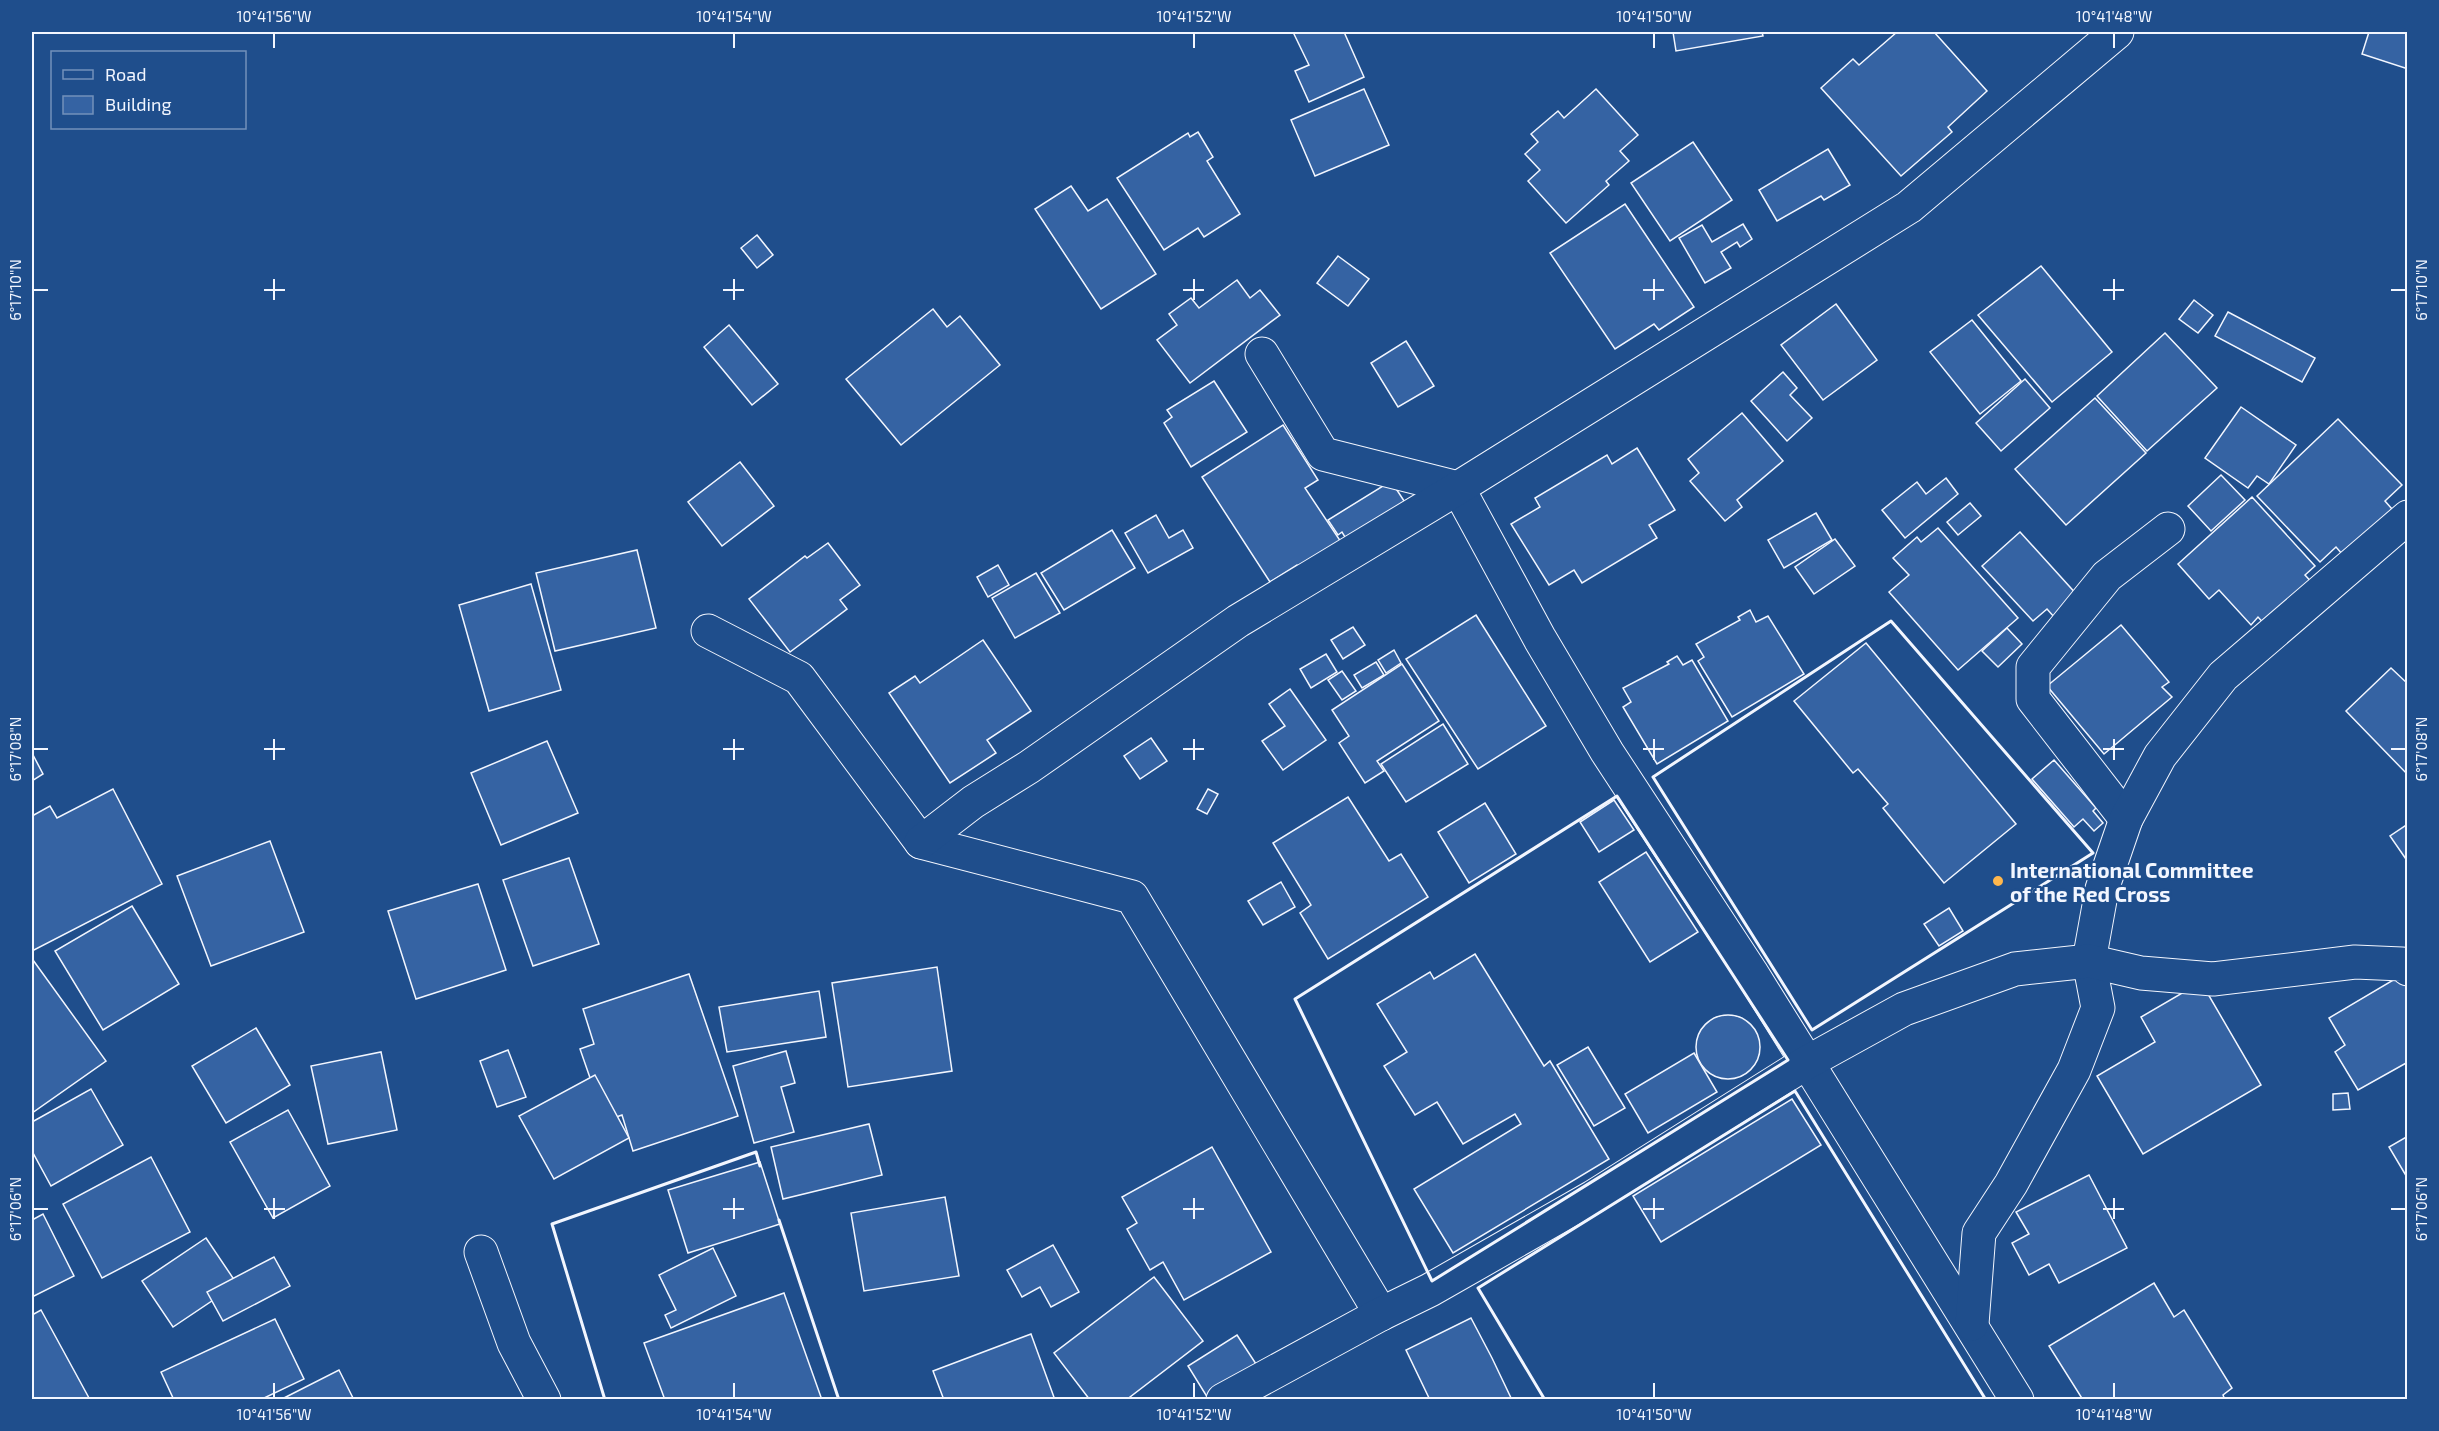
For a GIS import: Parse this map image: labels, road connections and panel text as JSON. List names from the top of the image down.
{
  "places": ["International Committee of the Red Cross"],
  "legend": ["Road", "Building"],
  "coordinates": [
    "10°41'56\"W",
    "10°41'54\"W",
    "10°41'52\"W",
    "10°41'50\"W",
    "10°41'48\"W",
    "6°17'10\"N",
    "6°17'08\"N",
    "6°17'06\"N"
  ]
}
